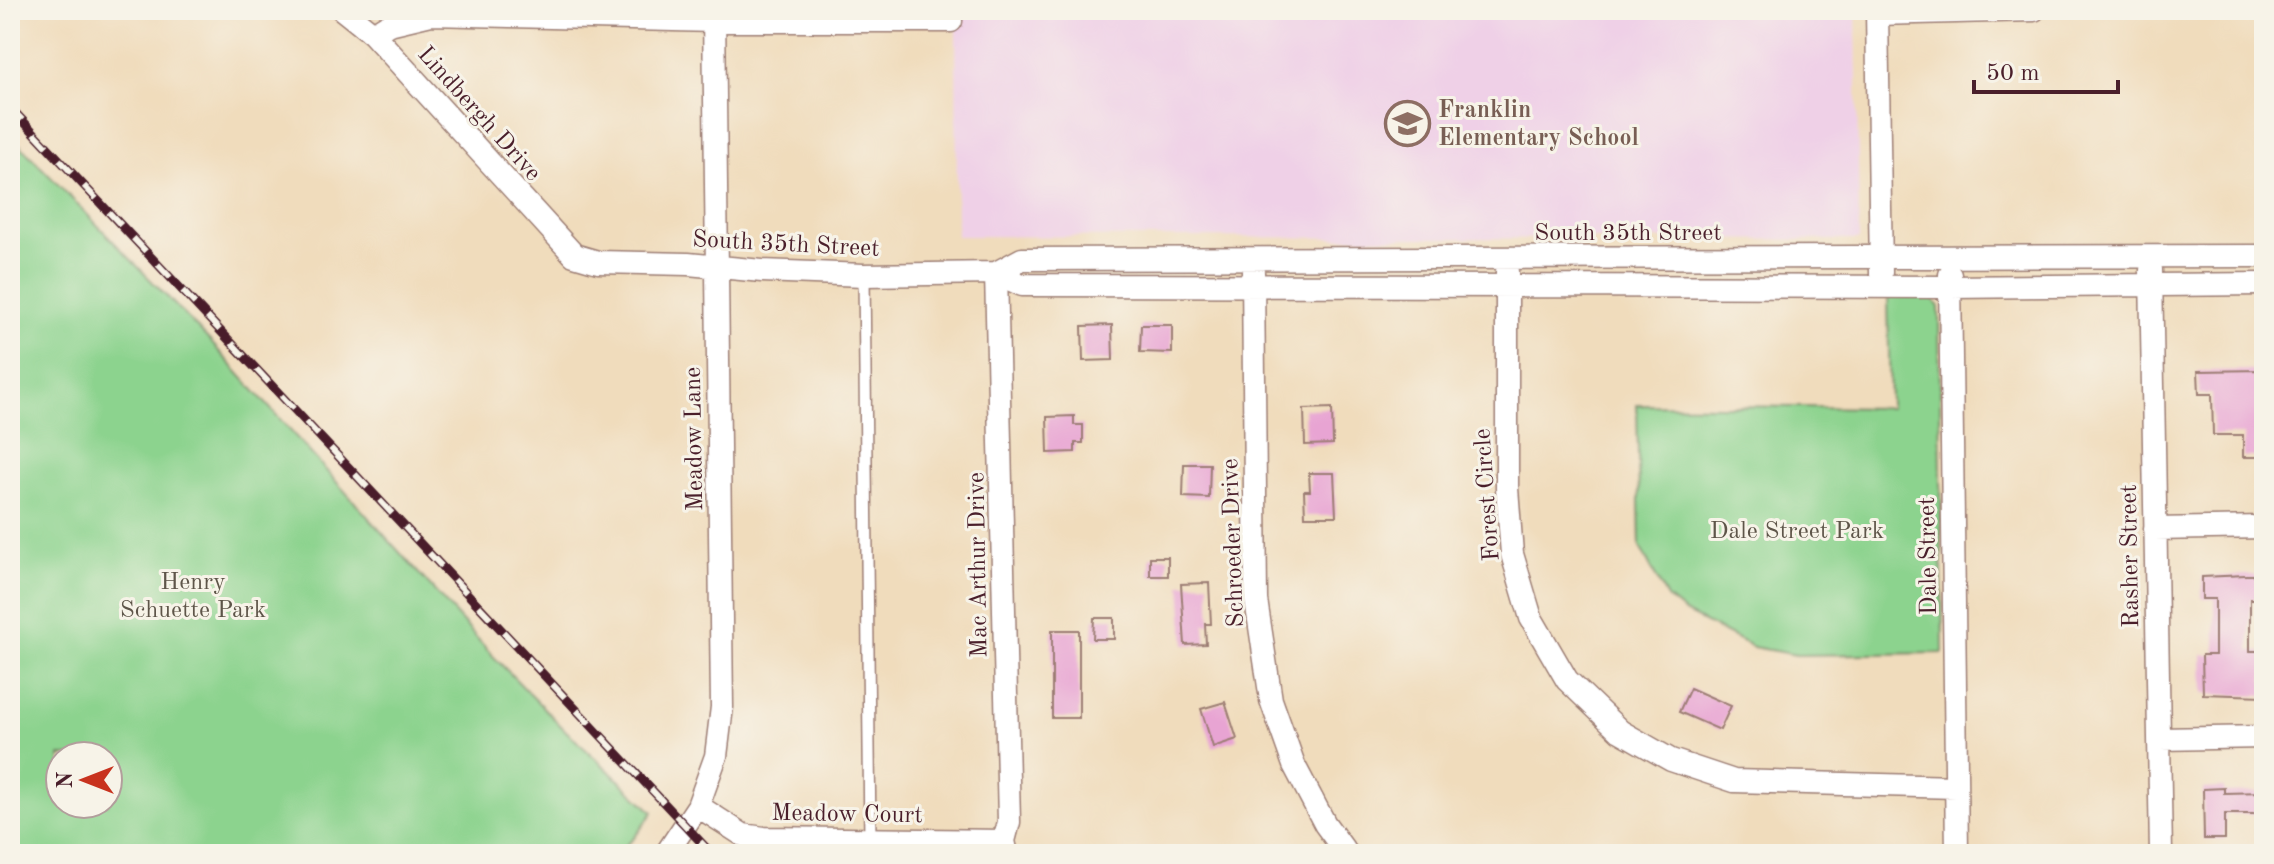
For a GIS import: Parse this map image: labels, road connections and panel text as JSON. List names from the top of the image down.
{
  "streets": {
    "street": [
      "Lindbergh Drive",
      "South 35th Street",
      "Meadow Lane",
      "Forest Circle",
      "Schroeder Drive",
      "Dale Street",
      "Rasher Street",
      "Mac Arthur Drive",
      "Meadow Court"
    ]
  },
  "crossings": [
    ["Lindbergh Drive", "South 35th Street"],
    ["South 35th Street", "Meadow Lane"],
    ["South 35th Street", "Forest Circle"],
    ["South 35th Street", "Schroeder Drive"],
    ["South 35th Street", "Dale Street"],
    ["South 35th Street", "Rasher Street"],
    ["South 35th Street", "Mac Arthur Drive"],
    ["Meadow Lane", "Meadow Court"],
    ["Forest Circle", "Dale Street"],
    ["Mac Arthur Drive", "Meadow Court"]
  ],
  "parks": ["Dale Street Park", "Henry Schuette Park"],
  "places": {
    "school or university": ["Franklin Elementary School"]
  },
  "scale_bar": "50 m",
  "north": "left"
}
